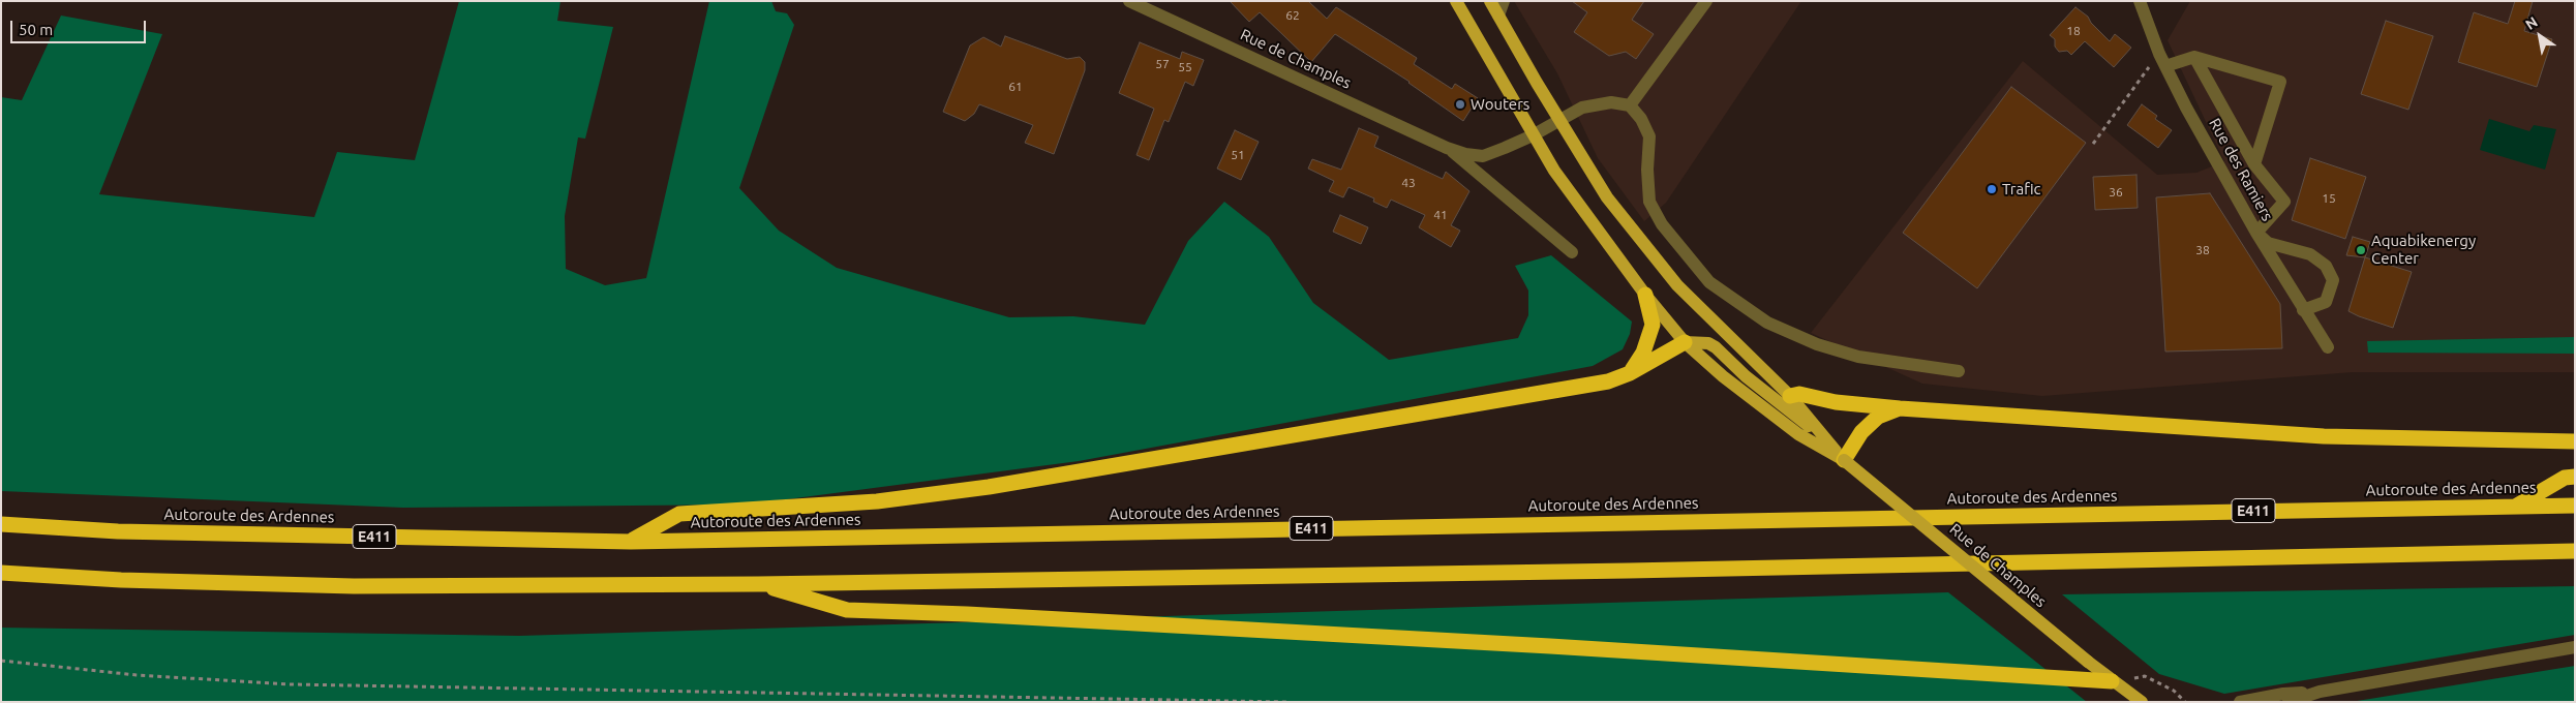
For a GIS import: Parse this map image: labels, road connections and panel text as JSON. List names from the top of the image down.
{
  "streets": {
    "highway": ["Autoroute des Ardennes", "E411"],
    "main road": ["Rue de Champles"],
    "street": ["Rue des Ramiers"]
  },
  "places": ["Wouters", "Trafic", "Aquabikenergy Center"],
  "house_numbers": [
    "62",
    "18",
    "57",
    "55",
    "61",
    "51",
    "43",
    "36",
    "15",
    "41",
    "38"
  ],
  "scale_bar": "50 m",
  "north": "top left"
}
